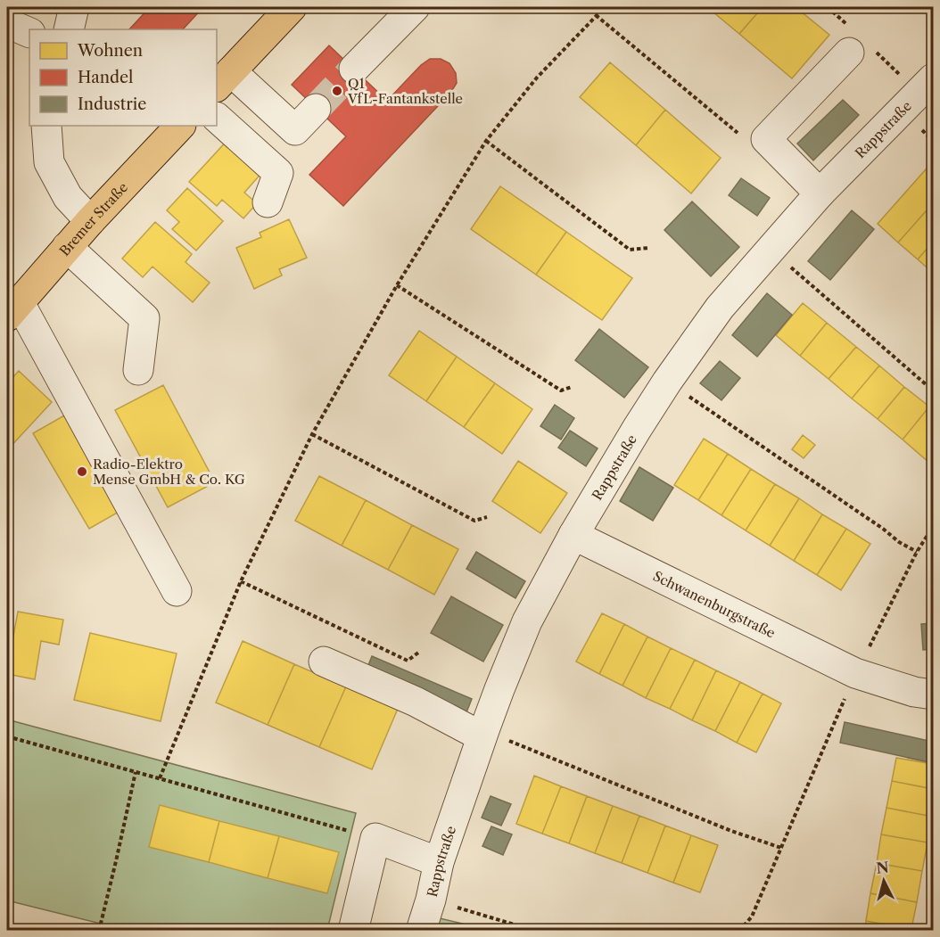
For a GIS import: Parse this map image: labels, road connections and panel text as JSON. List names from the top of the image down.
{
  "streets": {
    "main road": ["Bremer Straße"],
    "street": ["Rappstraße", "Schwanenburgstraße"]
  },
  "crossings": [
    ["Rappstraße", "Schwanenburgstraße"]
  ],
  "places": ["Q1 VfL-Fantankstelle", "Radio-Elektro Mense GmbH & Co. KG"],
  "legend": ["Wohnen", "Handel", "Industrie"],
  "north": "top"
}
